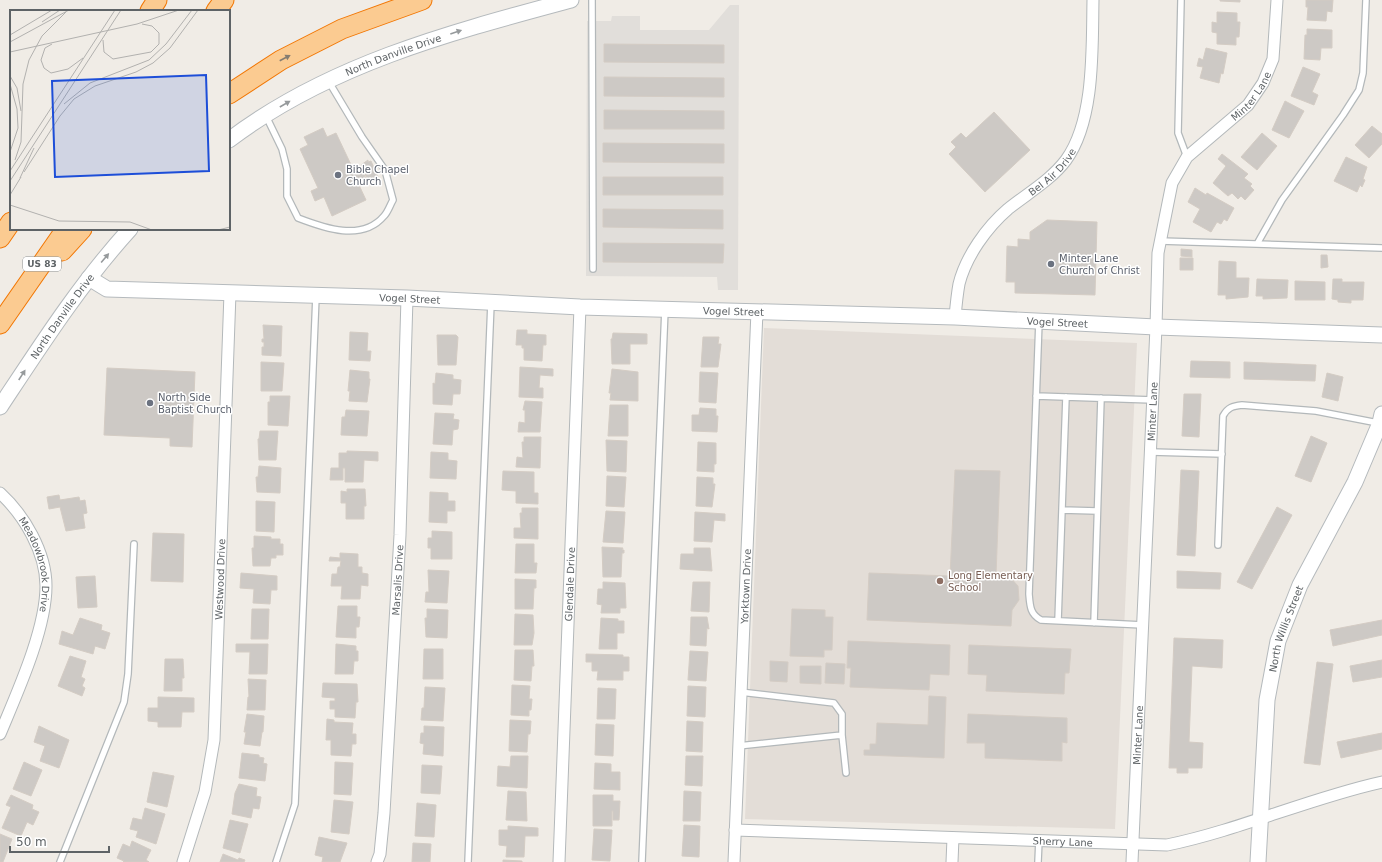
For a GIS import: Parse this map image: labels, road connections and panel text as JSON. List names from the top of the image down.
{
  "streets": {
    "highway": ["US 83"],
    "street": [
      "North Danville Drive",
      "Minter Lane",
      "Bel Air Drive",
      "Vogel Street",
      "Meadowbrook Drive",
      "Westwood Drive",
      "Marsalis Drive",
      "Glendale Drive",
      "Yorktown Drive",
      "North Willis Street",
      "Sherry Lane"
    ]
  },
  "crossings": [
    ["North Danville Drive", "Vogel Street"],
    ["Minter Lane", "Vogel Street"],
    ["Minter Lane", "Sherry Lane"],
    ["Bel Air Drive", "Vogel Street"],
    ["Vogel Street", "Westwood Drive"],
    ["Vogel Street", "Marsalis Drive"],
    ["Vogel Street", "Glendale Drive"],
    ["Vogel Street", "Yorktown Drive"],
    ["Yorktown Drive", "Sherry Lane"],
    ["North Willis Street", "Sherry Lane"]
  ],
  "one_way": ["North Danville Drive"],
  "places": [
    "Bible Chapel Church",
    "Minter Lane Church of Christ",
    "North Side Baptist Church",
    "Long Elementary School"
  ],
  "scale_bar": "50 m"
}
